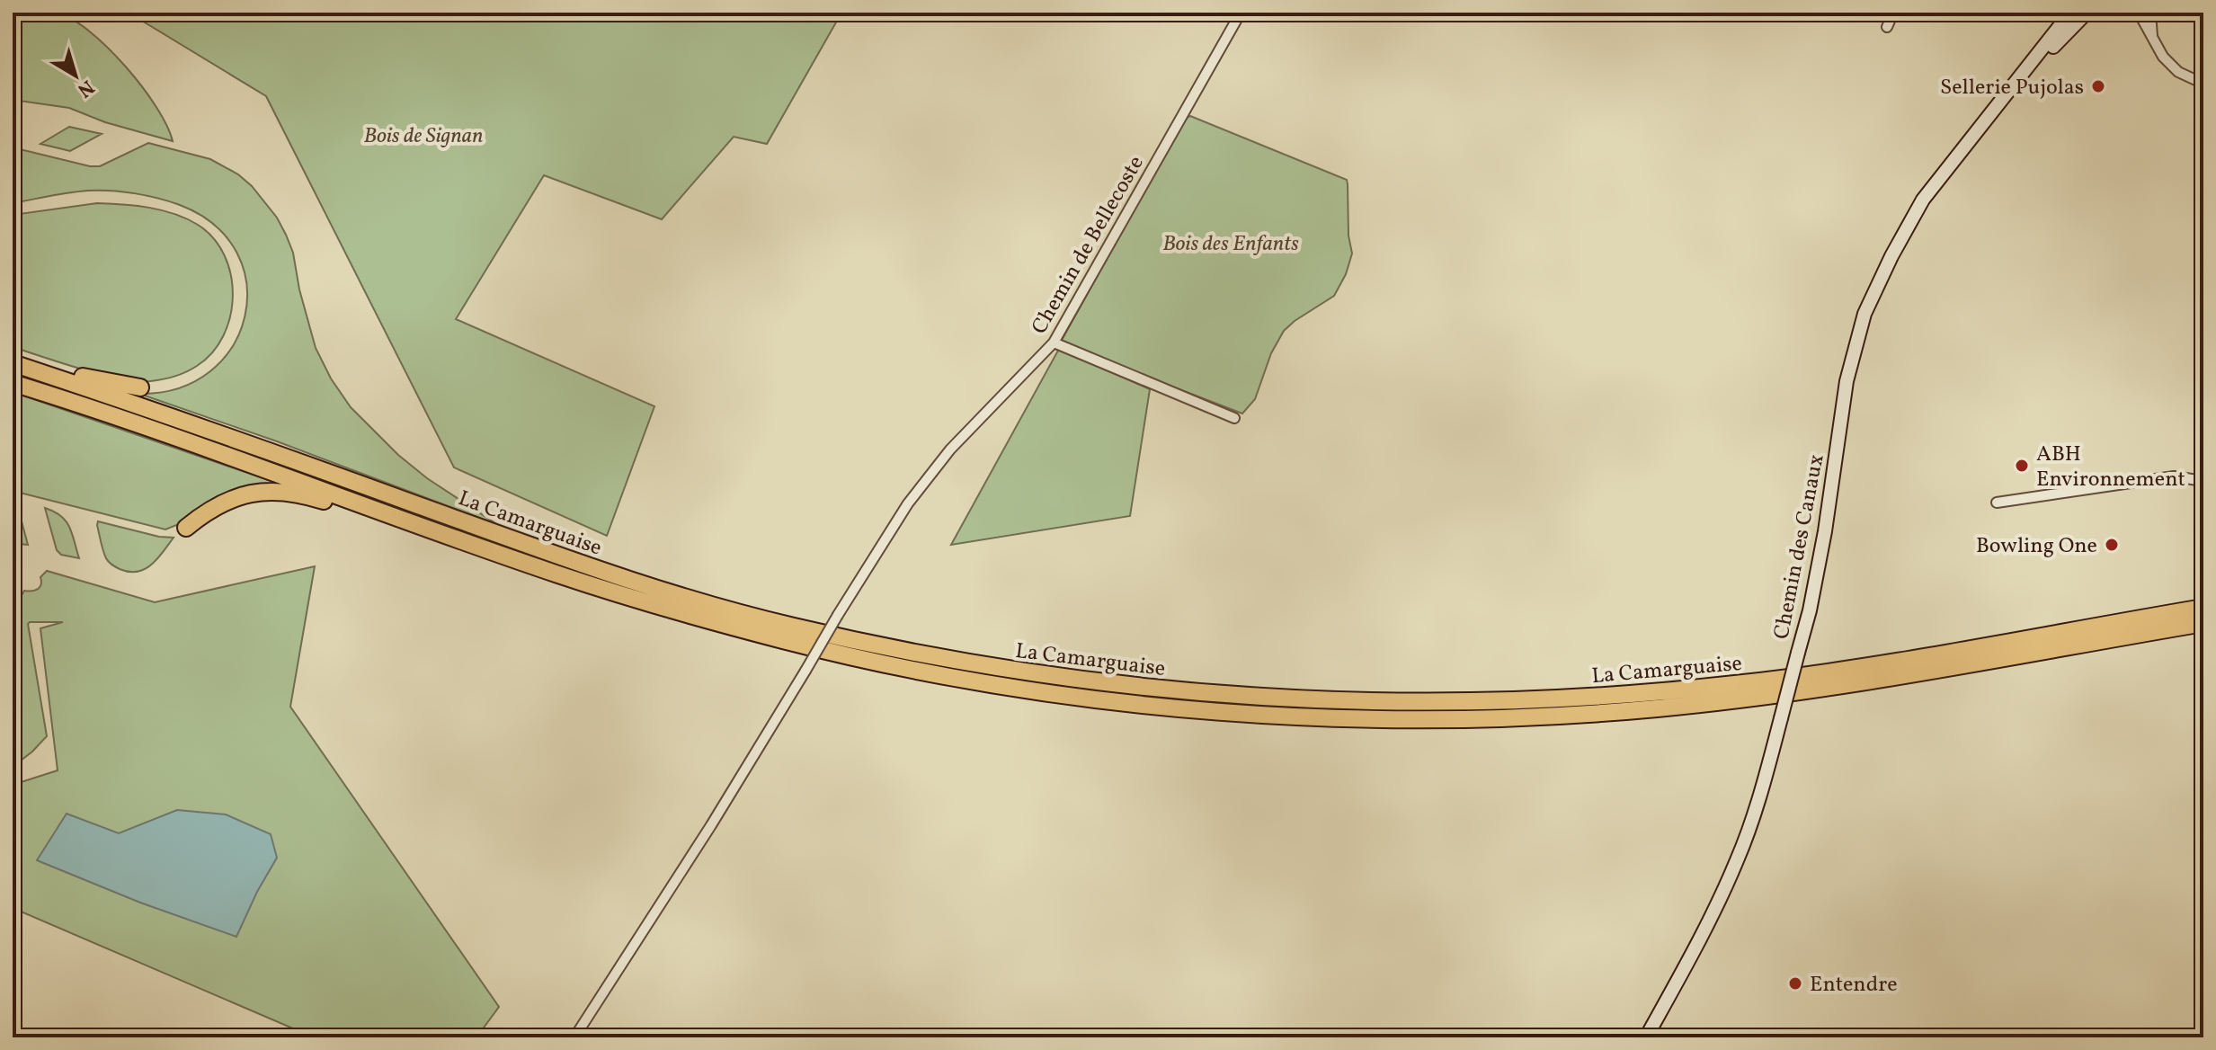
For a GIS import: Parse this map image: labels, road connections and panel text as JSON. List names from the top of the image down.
{
  "streets": {
    "highway": ["La Camarguaise"],
    "main road": ["Chemin des Canaux"],
    "street": ["Chemin de Bellecoste"]
  },
  "parks": ["Bois de Signan", "Bois des Enfants"],
  "places": [
    "Sellerie Pujolas",
    "ABH Environnement",
    "Bowling One",
    "Entendre"
  ],
  "north": "bottom right"
}
